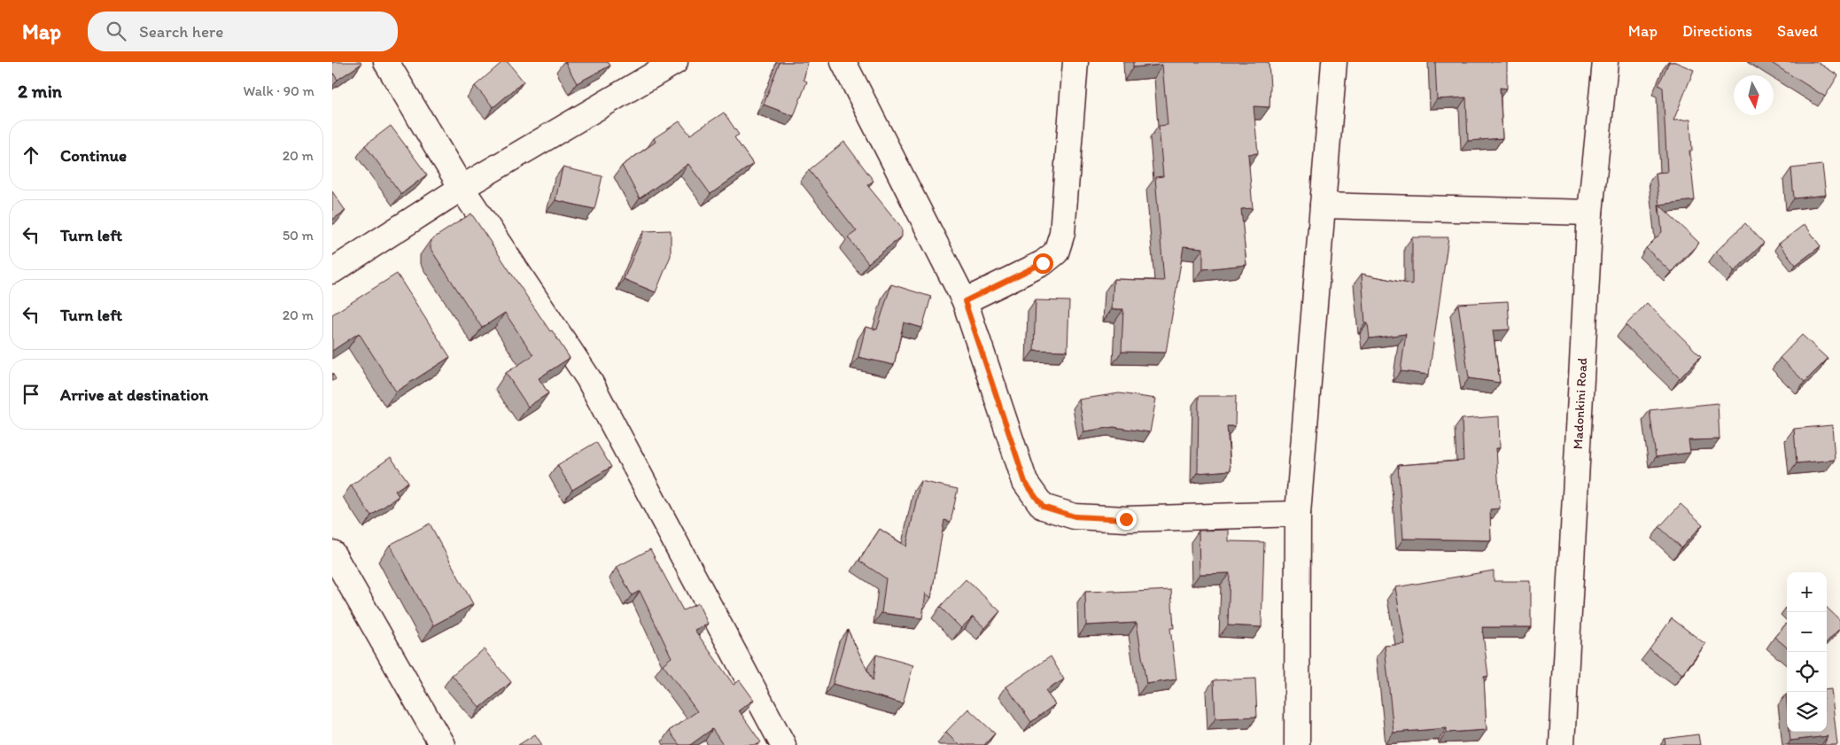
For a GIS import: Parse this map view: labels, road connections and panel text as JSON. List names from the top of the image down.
{
  "streets": {
    "street": ["Madonkini Road"]
  },
  "north": "bottom",
  "page": {
    "header": "Map",
    "search": "Search here",
    "nav": ["Map", "Directions", "Saved"],
    "heading": ["2 min", "Walk · 90 m"],
    "list": [
      ["Continue", "20 m"],
      ["Turn left", "50 m"],
      ["Turn left", "20 m"],
      "Arrive at destination"
    ],
    "map_buttons": ["+", "−"]
  }
}
